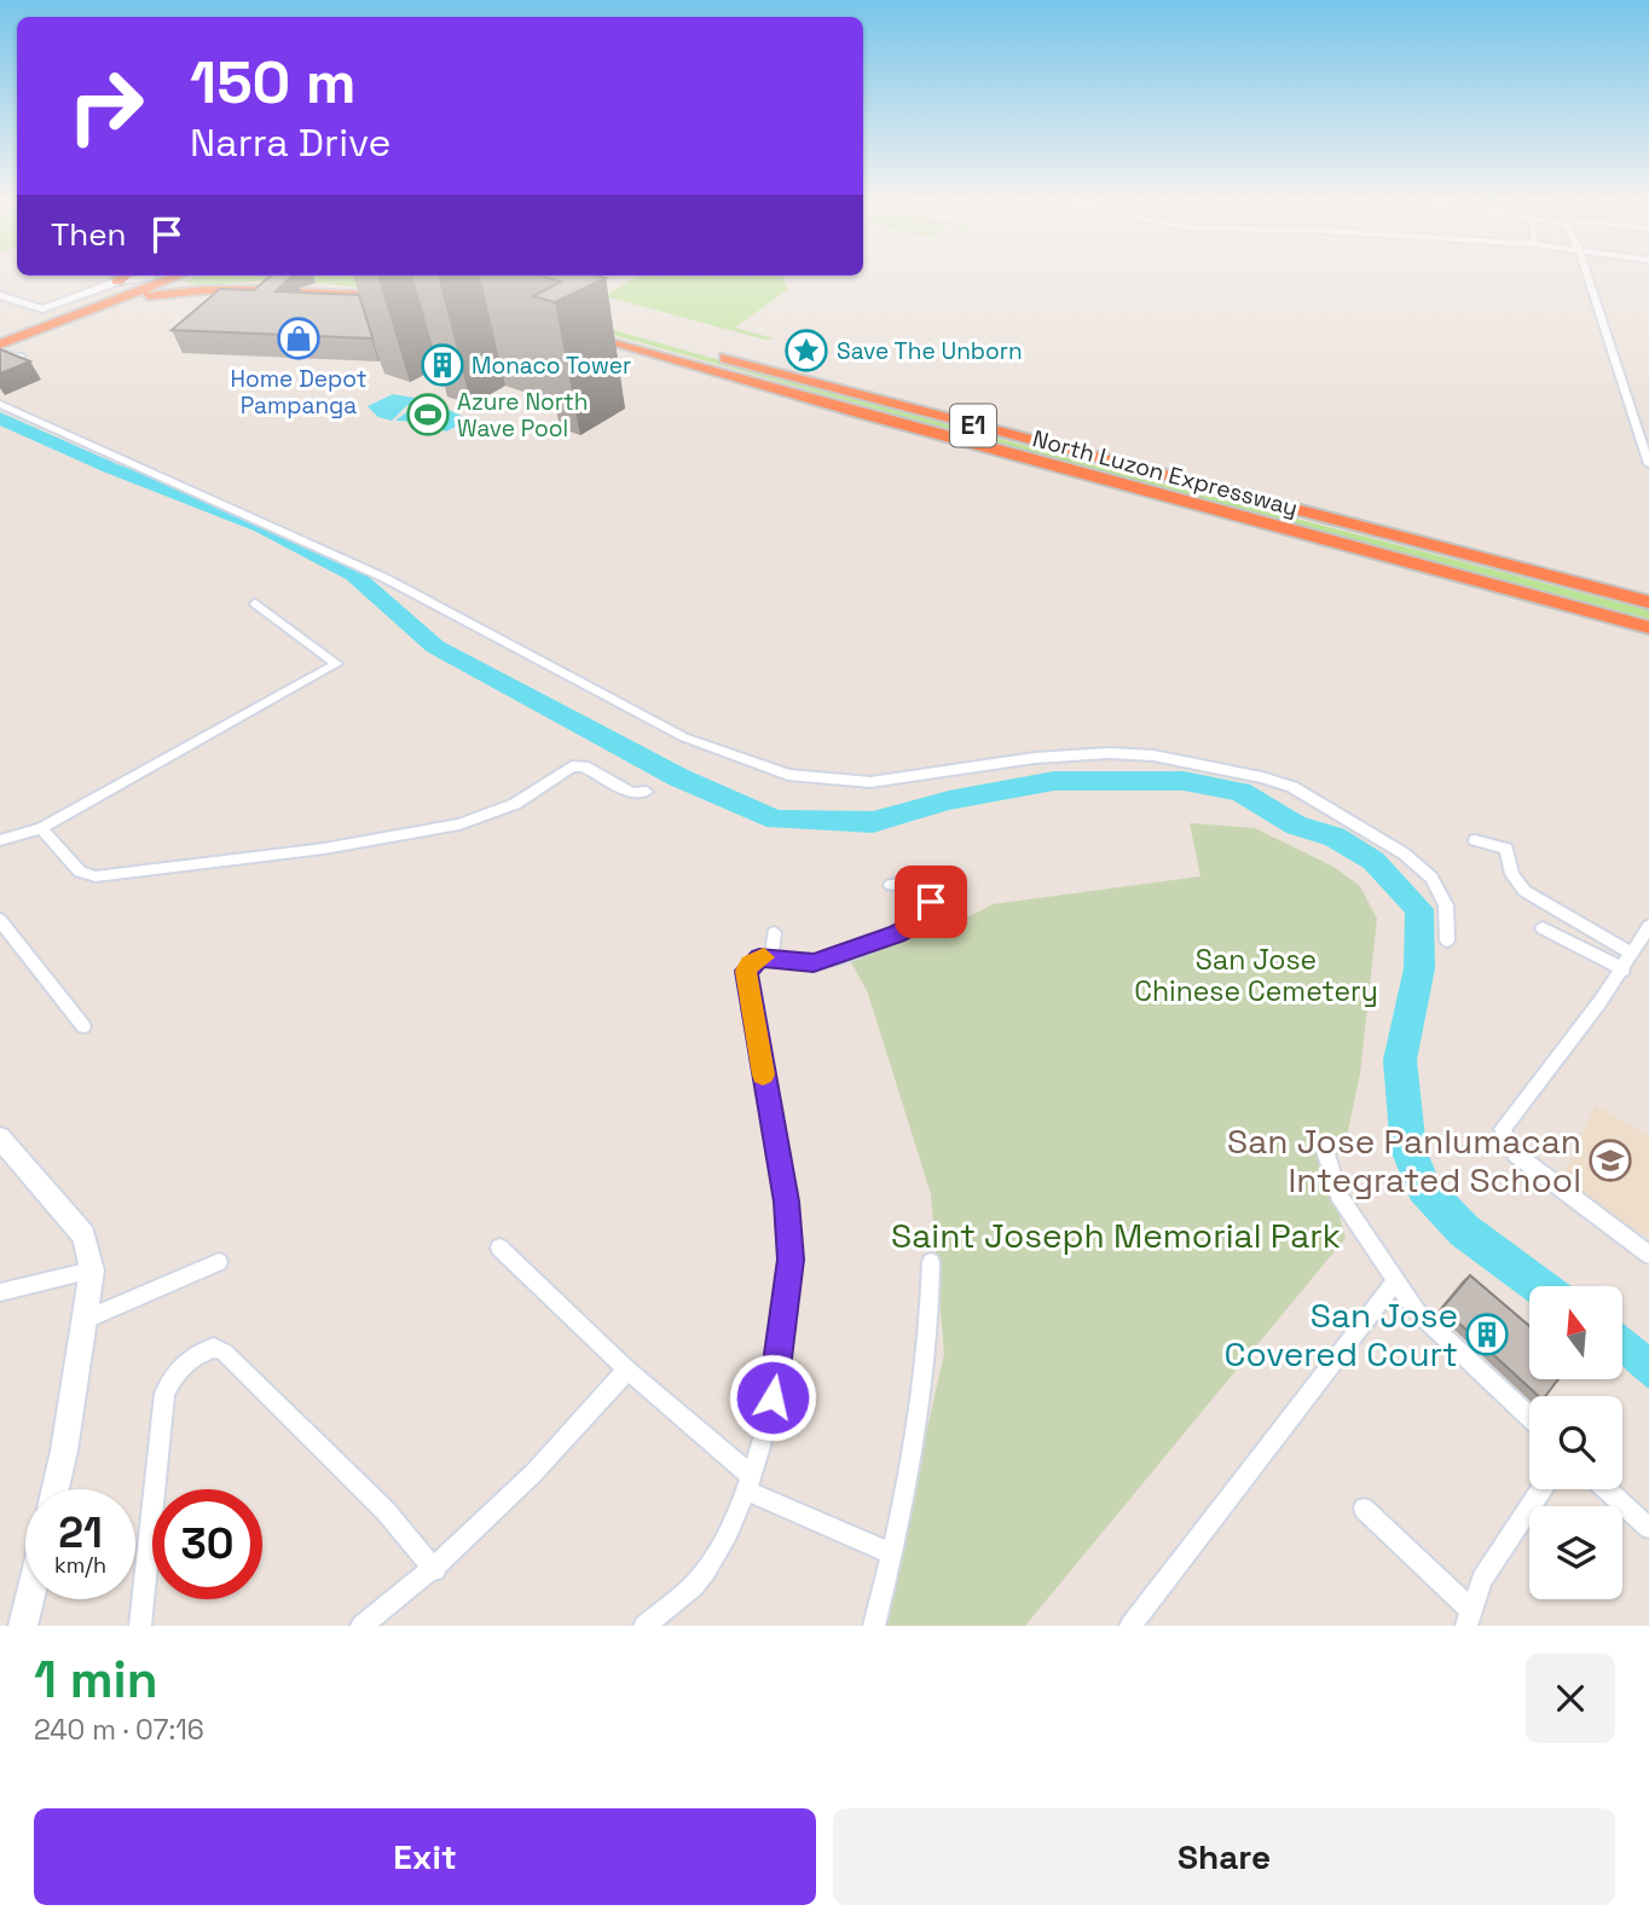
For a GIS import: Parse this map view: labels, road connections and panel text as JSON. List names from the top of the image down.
{
  "streets": {
    "highway": ["E1", "North Luzon Expressway"]
  },
  "parks": ["San Jose Chinese Cemetery", "Saint Joseph Memorial Park"],
  "places": {
    "shop": ["Home Depot Pampanga"],
    "place": ["Save The Unborn"],
    "building": ["Monaco Tower", "San Jose Covered Court"],
    "sports": ["Azure North Wave Pool"],
    "school or university": ["San Jose Panlumacan Integrated School"]
  },
  "north": "top",
  "page": {
    "turn": ["150 m", "Narra Drive"],
    "then": "Then",
    "speed": "21 km/h",
    "limit": "30",
    "heading": ["1 min", "240 m · 07:16"],
    "buttons": ["Exit", "Share"]
  }
}
